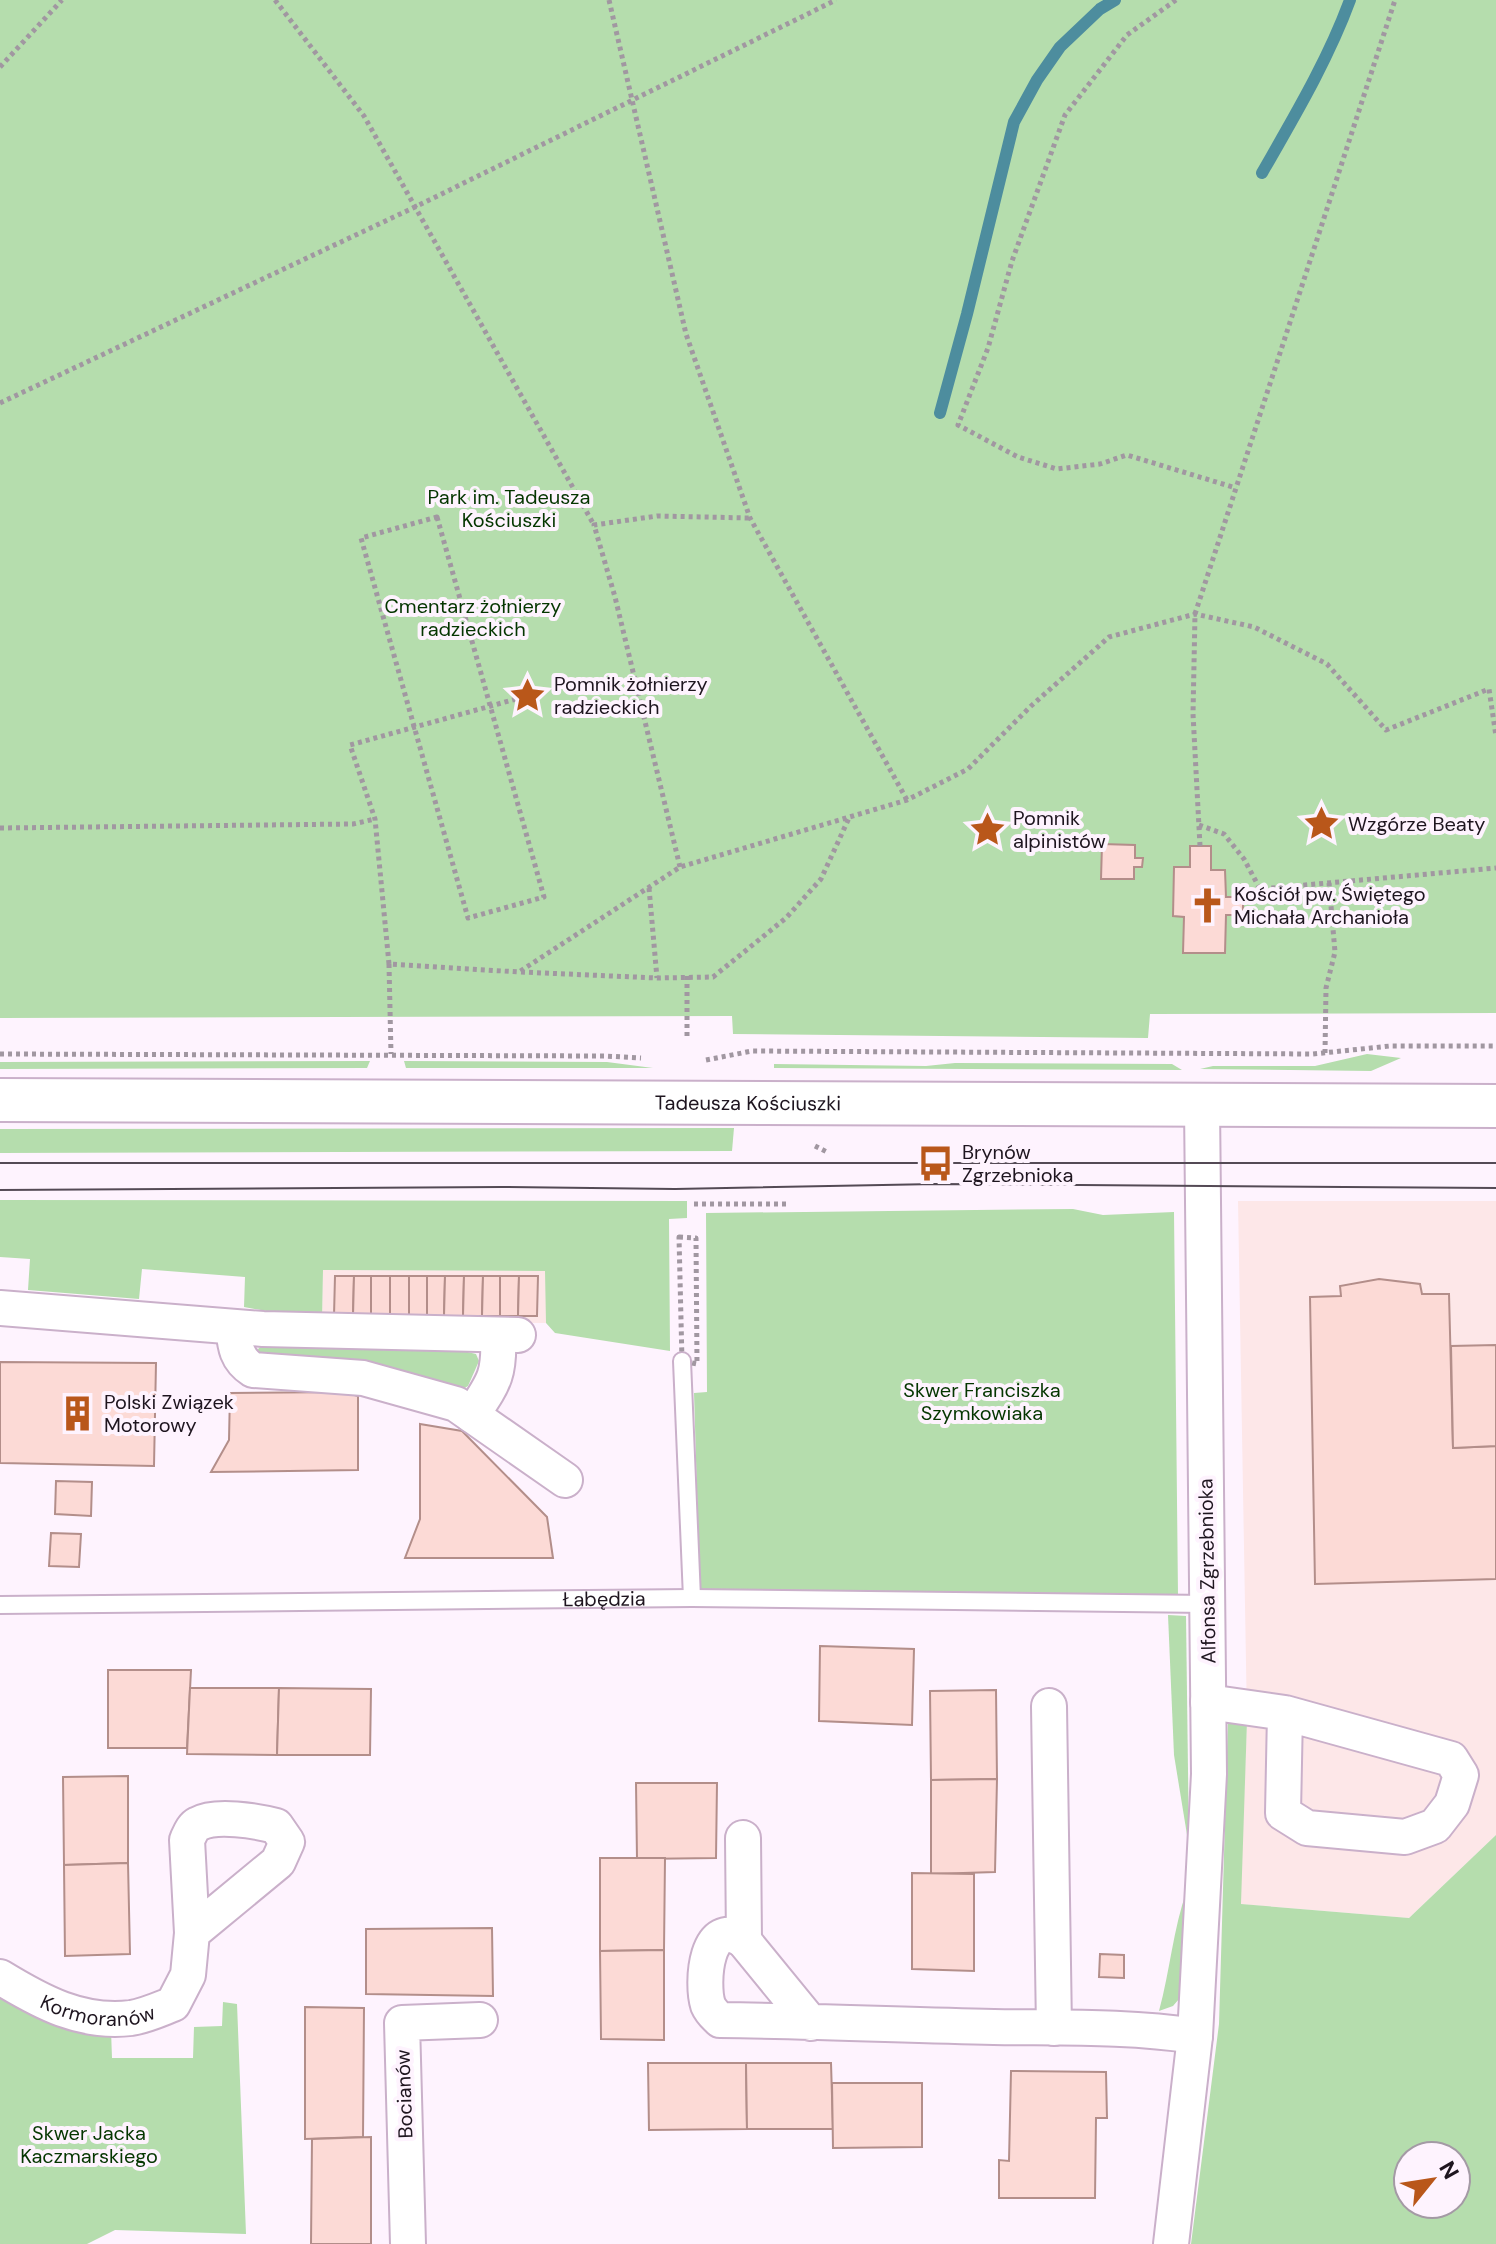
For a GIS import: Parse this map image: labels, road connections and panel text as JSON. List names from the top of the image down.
{
  "streets": {
    "street": [
      "Tadeusza Kościuszki",
      "Alfonsa Zgrzebnioka",
      "Kormoranów",
      "Bocianów"
    ],
    "lane": ["Łabędzia"]
  },
  "crossings": [
    ["Tadeusza Kościuszki", "Alfonsa Zgrzebnioka"],
    ["Alfonsa Zgrzebnioka", "Łabędzia"]
  ],
  "parks": [
    "Park im. Tadeusza Kościuszki",
    "Cmentarz żołnierzy radzieckich",
    "Skwer Franciszka Szymkowiaka",
    "Skwer Jacka Kaczmarskiego"
  ],
  "places": {
    "place": ["Pomnik żołnierzy radzieckich", "Wzgórze Beaty", "Pomnik alpinistów"],
    "church": ["Kościół pw. Świętego Michała Archanioła"],
    "bus stop": ["Brynów Zgrzebnioka"],
    "building": ["Polski Związek Motorowy"]
  },
  "north": "top right"
}
